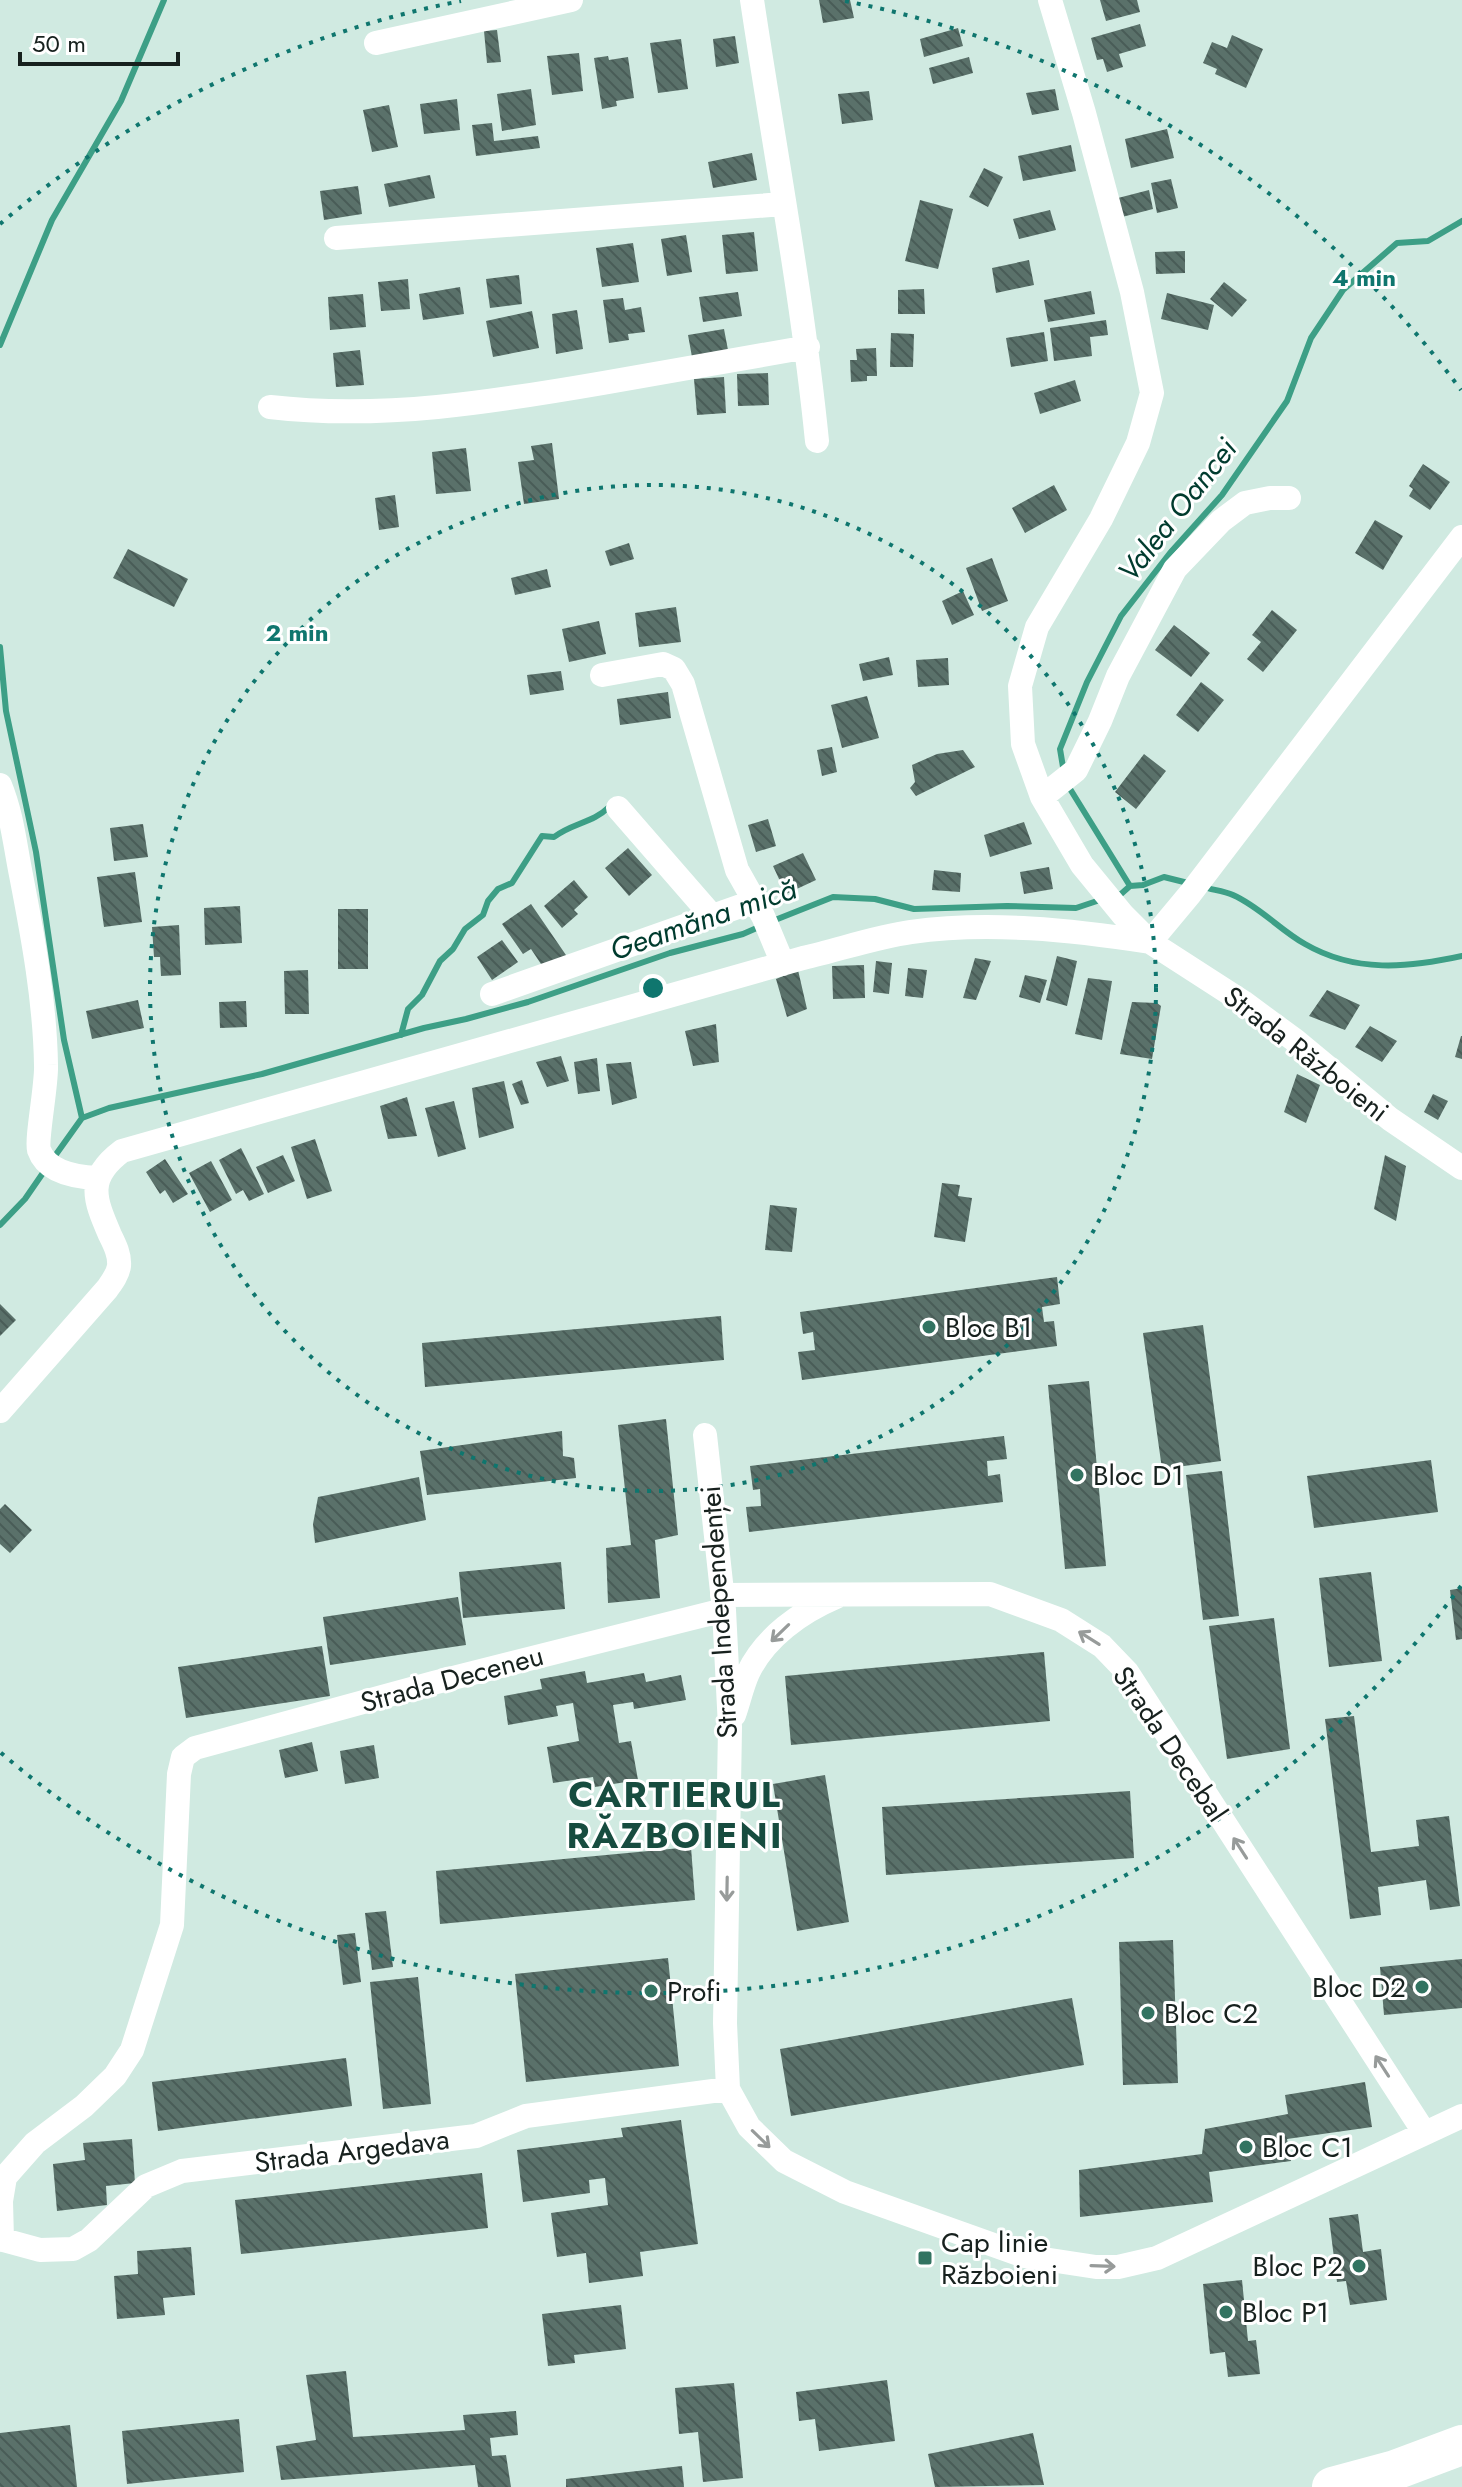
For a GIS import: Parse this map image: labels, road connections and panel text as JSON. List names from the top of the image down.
{
  "streets": {
    "street": [
      "Strada Războieni",
      "Strada Independenței",
      "Strada Deceneu",
      "Strada Decebal",
      "Strada Argedava"
    ]
  },
  "crossings": [
    ["Strada Independenței", "Strada Deceneu"],
    ["Strada Independenței", "Strada Decebal"],
    ["Strada Independenței", "Strada Argedava"],
    ["Strada Deceneu", "Strada Decebal"],
    ["Strada Deceneu", "Strada Argedava"]
  ],
  "one_way": ["Strada Decebal"],
  "districts": ["CARTIERUL RĂZBOIENI"],
  "water": ["Valea Oancei", "Geamăna mică"],
  "places": {
    "other": [
      "Bloc B1",
      "Bloc D1",
      "Bloc D2",
      "Profi",
      "Bloc C2",
      "Bloc C1",
      "Bloc P2",
      "Bloc P1"
    ],
    "transit": ["Cap linie Războieni"]
  },
  "scale_bar": "50 m",
  "rings": ["4 min", "2 min"]
}
